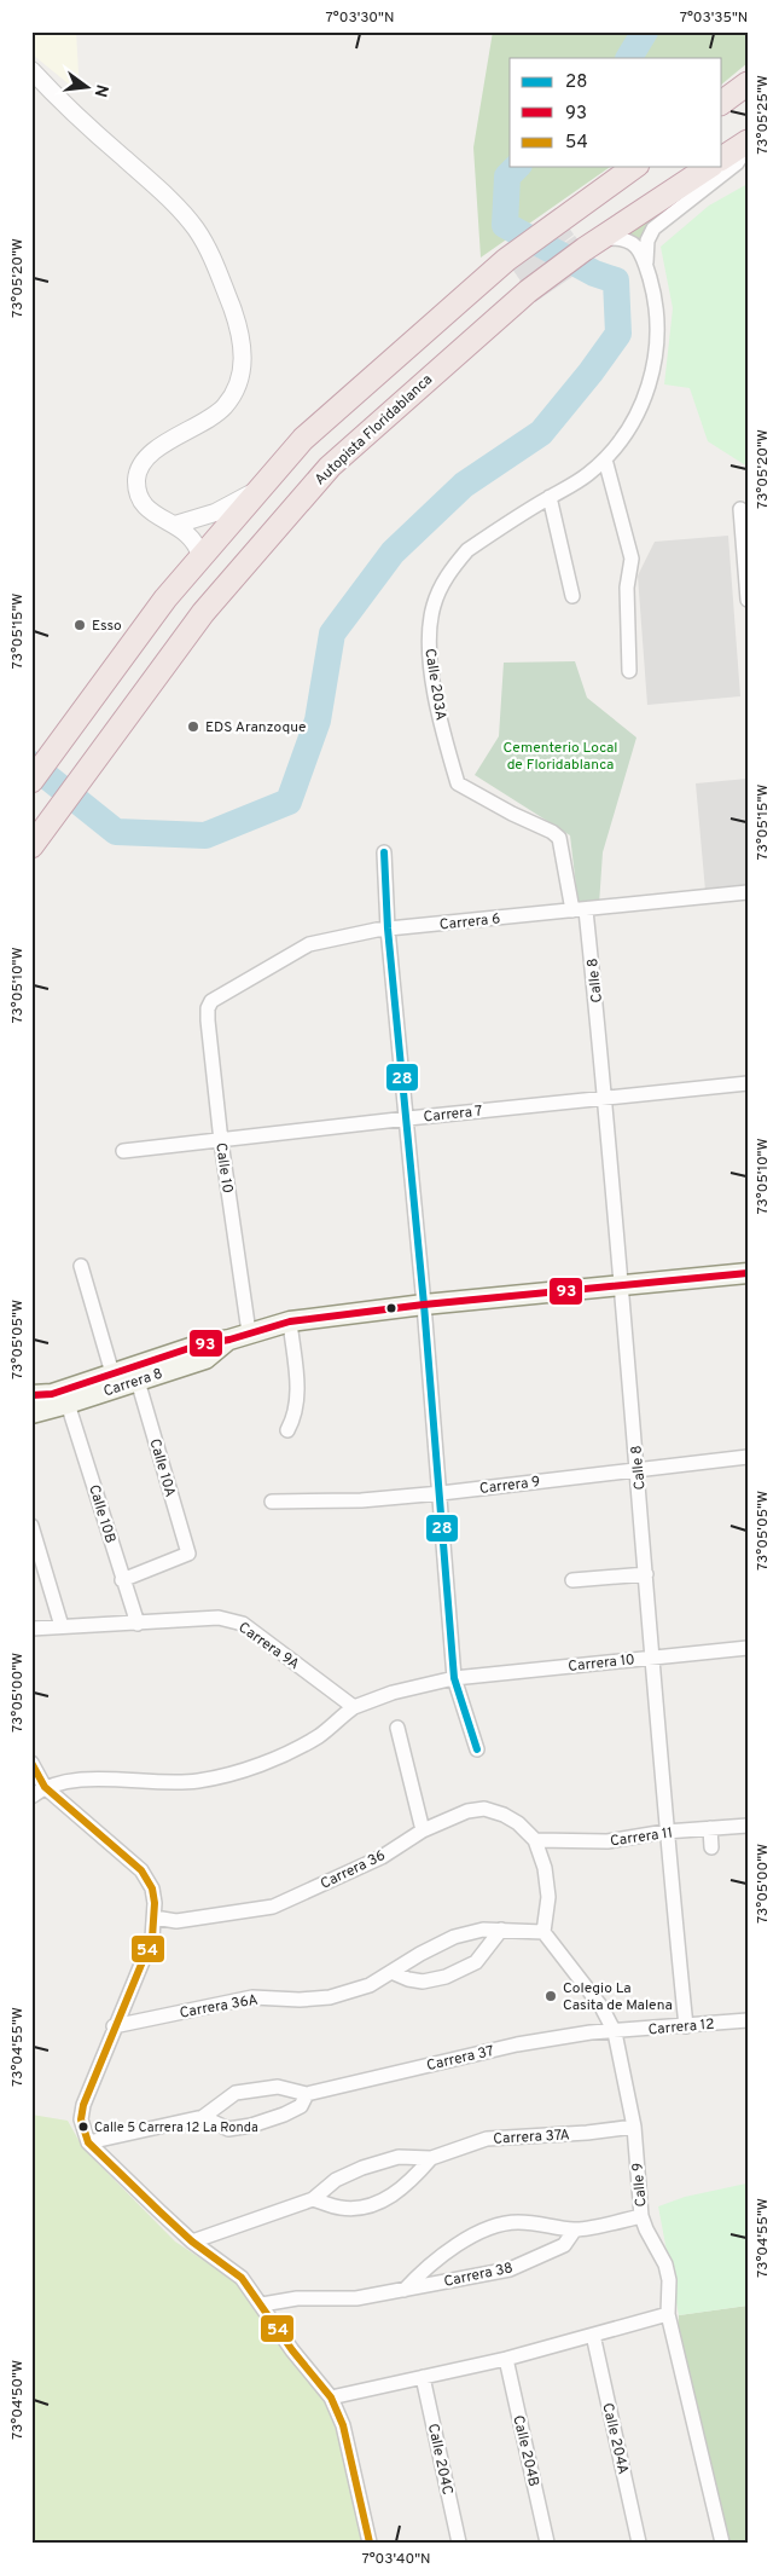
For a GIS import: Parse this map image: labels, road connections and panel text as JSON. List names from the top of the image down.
{
  "streets": {
    "highway": ["Autopista Floridablanca"],
    "main road": ["Carrera 8"],
    "street": [
      "Calle 203A",
      "Carrera 6",
      "Calle 8",
      "Carrera 7",
      "Calle 10",
      "Calle 10A",
      "Carrera 9",
      "Calle 10B",
      "Carrera 9A",
      "Carrera 10",
      "Carrera 11",
      "Carrera 36",
      "Carrera 36A",
      "Carrera 12",
      "Carrera 37",
      "Carrera 37A",
      "Calle 9",
      "Carrera 38",
      "Calle 204A",
      "Calle 204B",
      "Calle 204C"
    ]
  },
  "crossings": [
    ["Calle 203A", "Calle 8"],
    ["Carrera 6", "Calle 8"],
    ["Carrera 6", "Calle 10"],
    ["Calle 8", "Carrera 7"],
    ["Calle 8", "Carrera 8"],
    ["Calle 8", "Carrera 9"],
    ["Calle 8", "Carrera 10"],
    ["Calle 8", "Carrera 11"],
    ["Calle 8", "Carrera 12"],
    ["Carrera 7", "Calle 10"],
    ["Calle 10", "Carrera 8"],
    ["Carrera 8", "Calle 10A"],
    ["Carrera 8", "Calle 10B"],
    ["Calle 10A", "Calle 10B"],
    ["Calle 10B", "Carrera 9A"],
    ["Carrera 11", "Carrera 36"],
    ["Carrera 36A", "Calle 9"],
    ["Carrera 12", "Carrera 37"],
    ["Carrera 12", "Calle 9"],
    ["Carrera 37", "Calle 9"],
    ["Carrera 37A", "Calle 9"],
    ["Calle 9", "Carrera 38"]
  ],
  "parks": ["Cementerio Local de Floridablanca"],
  "places": [
    "Esso",
    "EDS Aranzoque",
    "Colegio La Casita de Malena",
    "Calle 5 Carrera 12 La Ronda"
  ],
  "lines": ["transit line 28", "transit line 93", "transit line 54"],
  "legend": ["28", "93", "54"],
  "north": "right",
  "coordinates": [
    "7°03'30\"N",
    "7°03'35\"N",
    "73°05'25\"W",
    "73°05'20\"W",
    "73°05'15\"W",
    "73°05'10\"W",
    "73°05'05\"W",
    "73°05'00\"W",
    "73°04'55\"W",
    "73°04'50\"W",
    "7°03'40\"N"
  ]
}
